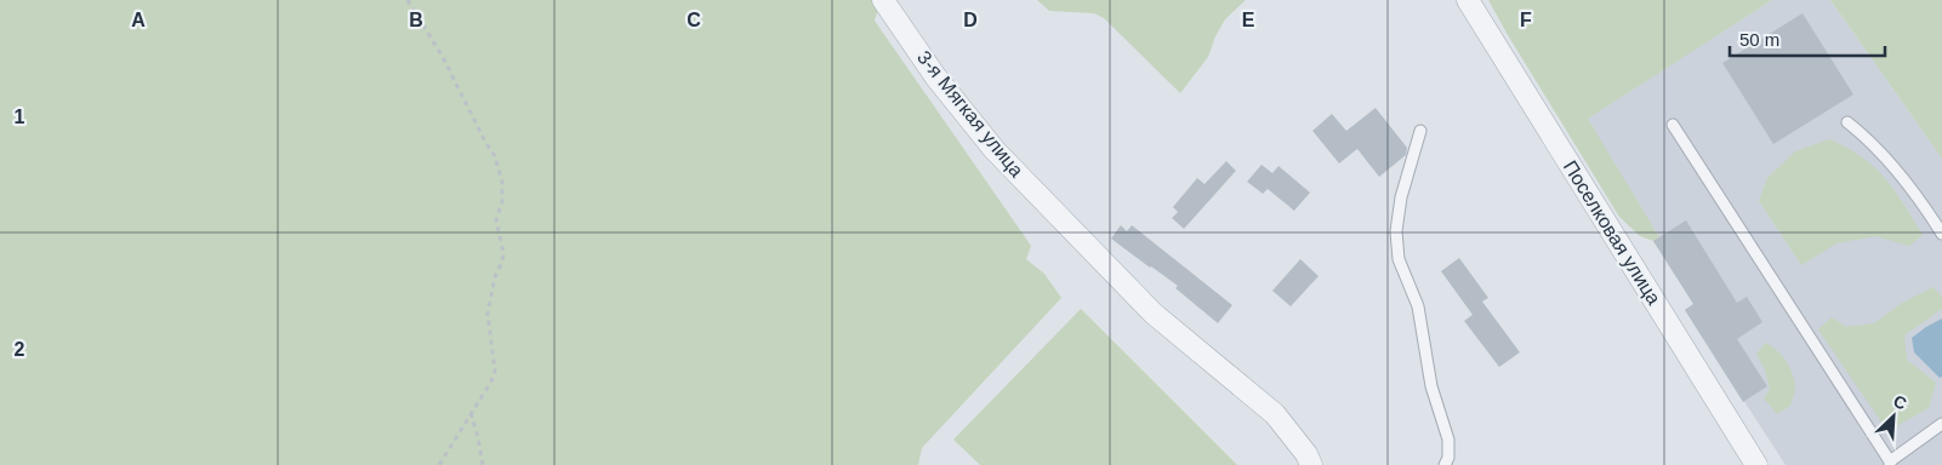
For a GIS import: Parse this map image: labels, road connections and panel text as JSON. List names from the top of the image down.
{
  "streets": {
    "street": ["3-я Мягкая улица", "Поселковая улица"]
  },
  "scale_bar": "50 m",
  "north": "top right",
  "grid": {
    "columns": [
      "A",
      "B",
      "C",
      "D",
      "E",
      "F"
    ],
    "rows": ["1", "2"]
  }
}
